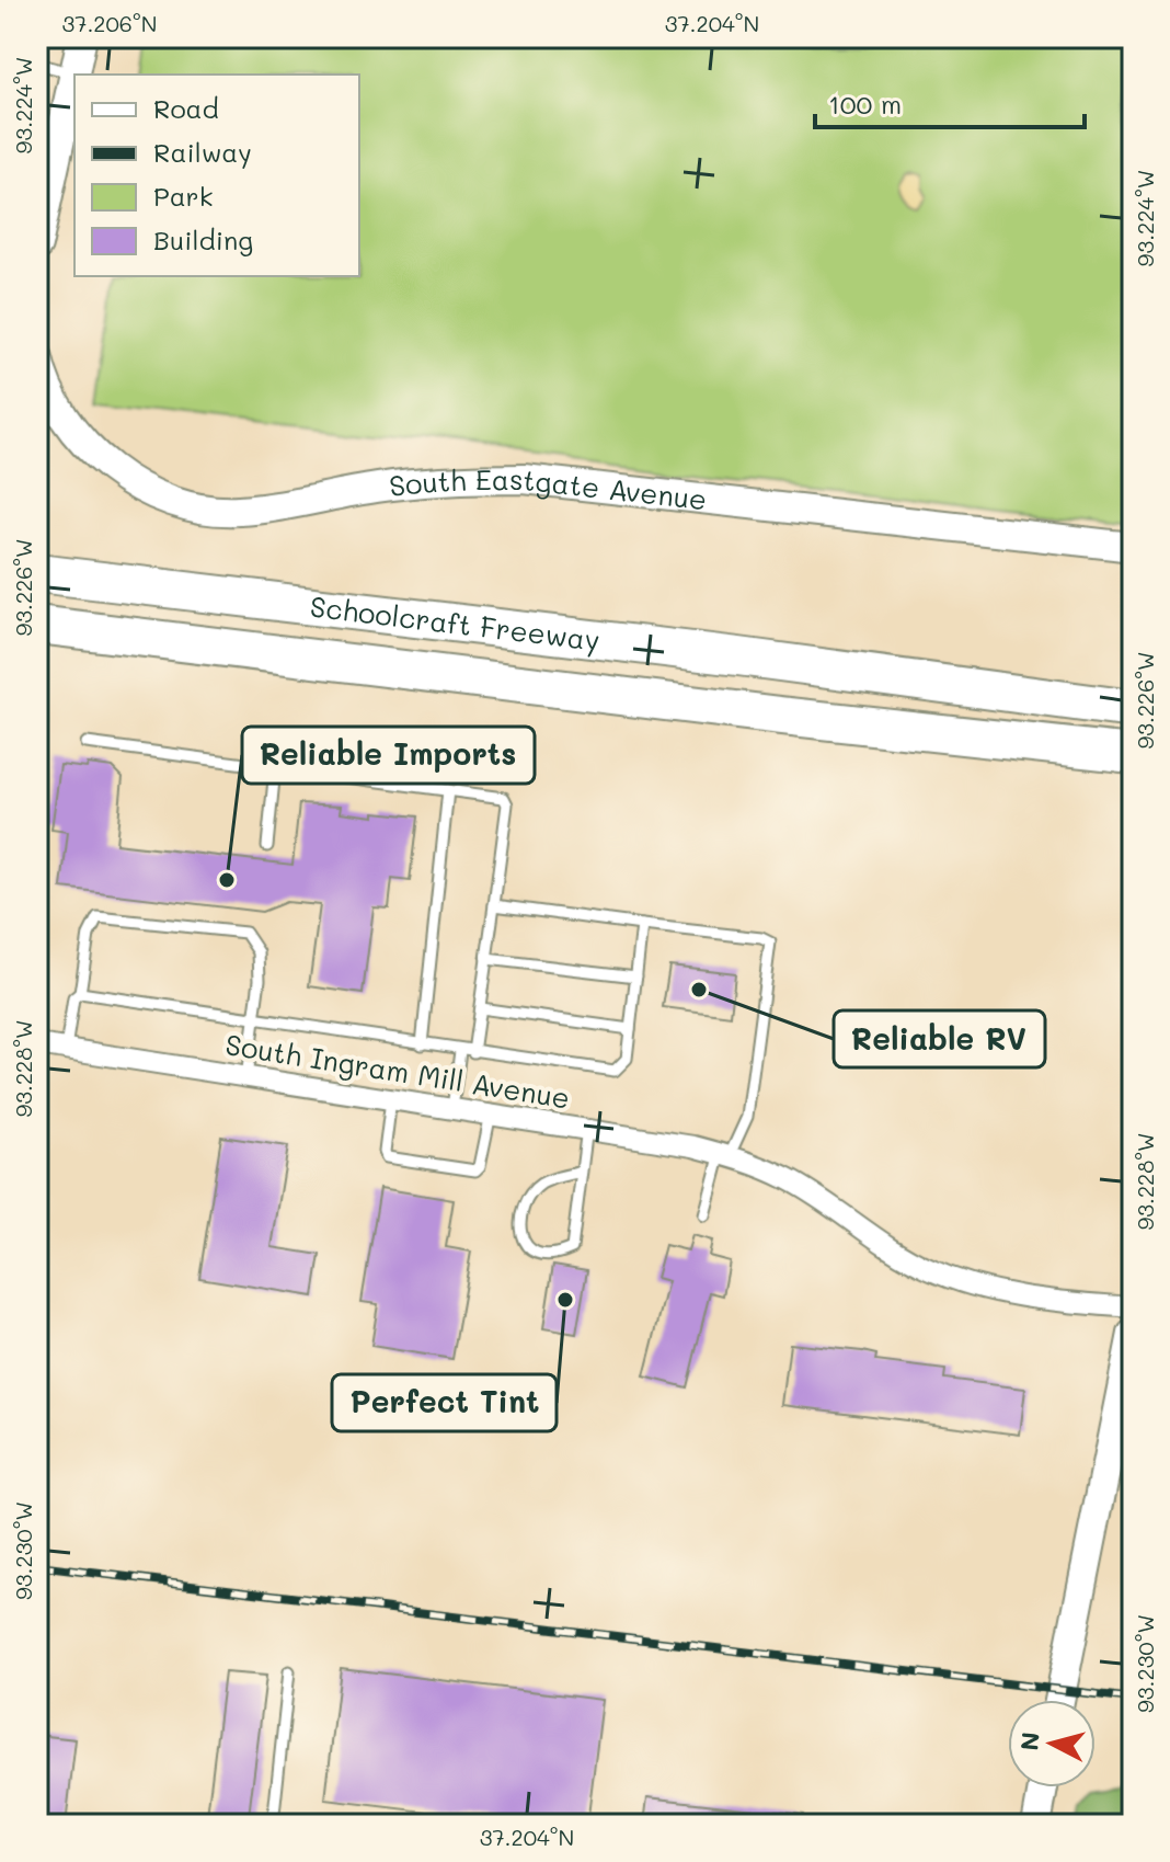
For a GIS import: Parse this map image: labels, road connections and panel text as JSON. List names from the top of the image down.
{
  "streets": {
    "highway": ["Schoolcraft Freeway"],
    "street": ["South Eastgate Avenue", "South Ingram Mill Avenue"]
  },
  "places": ["Reliable Imports", "Reliable RV", "Perfect Tint"],
  "legend": [
    "Road",
    "Railway",
    "Park",
    "Building"
  ],
  "scale_bar": "100 m",
  "north": "left",
  "coordinates": [
    "37.206°N",
    "37.204°N",
    "93.224°W",
    "93.226°W",
    "93.228°W",
    "93.230°W"
  ]
}
